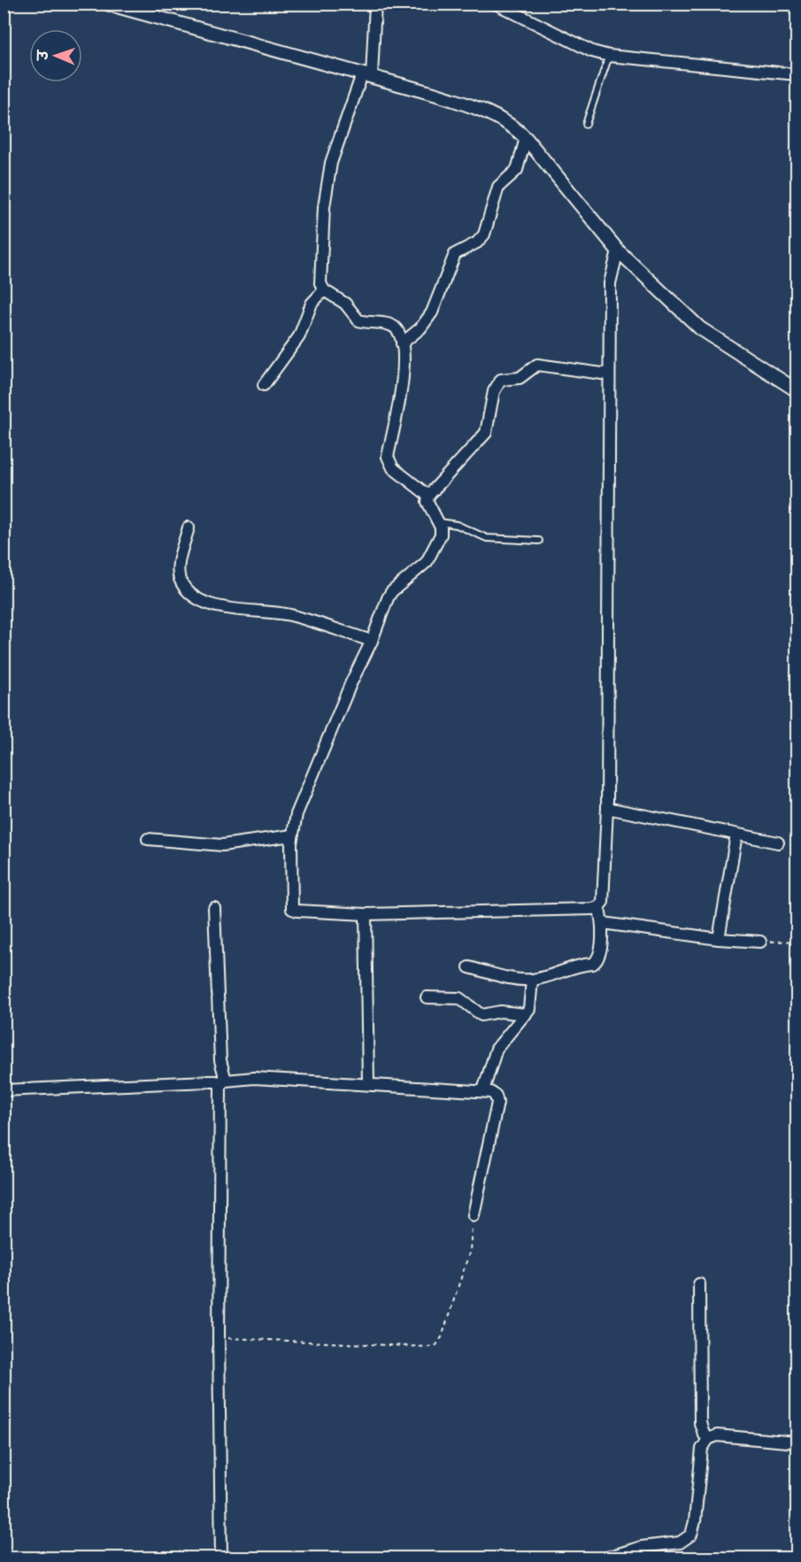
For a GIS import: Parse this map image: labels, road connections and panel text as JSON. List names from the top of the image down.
{
  "north": "left"
}
